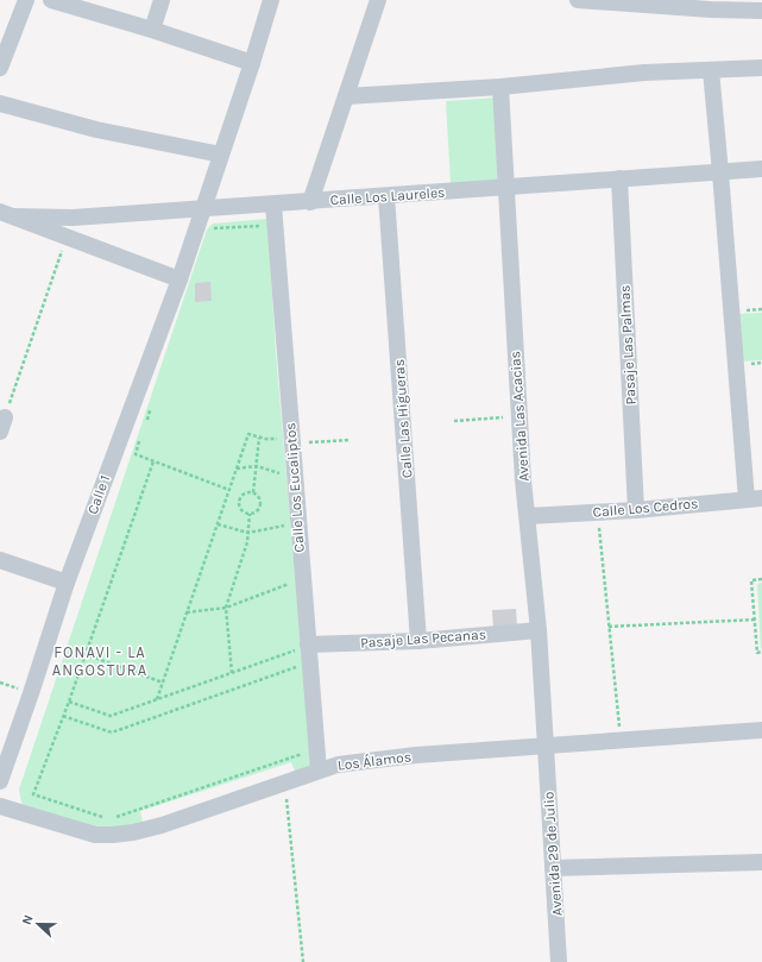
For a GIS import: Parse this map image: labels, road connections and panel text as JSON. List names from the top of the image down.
{
  "streets": {
    "street": [
      "Calle Los Laureles",
      "Pasaje Las Palmas",
      "Avenida Las Acacias",
      "Calle Las Higueras",
      "Calle Los Eucaliptos",
      "Calle 1",
      "Calle Los Cedros",
      "Pasaje Las Pecanas",
      "Los Álamos",
      "Avenida 29 de Julio"
    ]
  },
  "crossings": [
    ["Calle Los Laureles", "Pasaje Las Palmas"],
    ["Calle Los Laureles", "Avenida Las Acacias"],
    ["Calle Los Laureles", "Calle Las Higueras"],
    ["Calle Los Laureles", "Calle Los Eucaliptos"],
    ["Calle Los Laureles", "Calle 1"],
    ["Pasaje Las Palmas", "Calle Los Cedros"],
    ["Avenida Las Acacias", "Calle Los Cedros"],
    ["Avenida Las Acacias", "Pasaje Las Pecanas"],
    ["Avenida Las Acacias", "Los Álamos"],
    ["Avenida Las Acacias", "Avenida 29 de Julio"],
    ["Calle Las Higueras", "Pasaje Las Pecanas"],
    ["Calle Los Eucaliptos", "Pasaje Las Pecanas"],
    ["Calle Los Eucaliptos", "Los Álamos"],
    ["Los Álamos", "Avenida 29 de Julio"]
  ],
  "districts": ["FONAVI - LA ANGOSTURA"],
  "north": "left"
}
